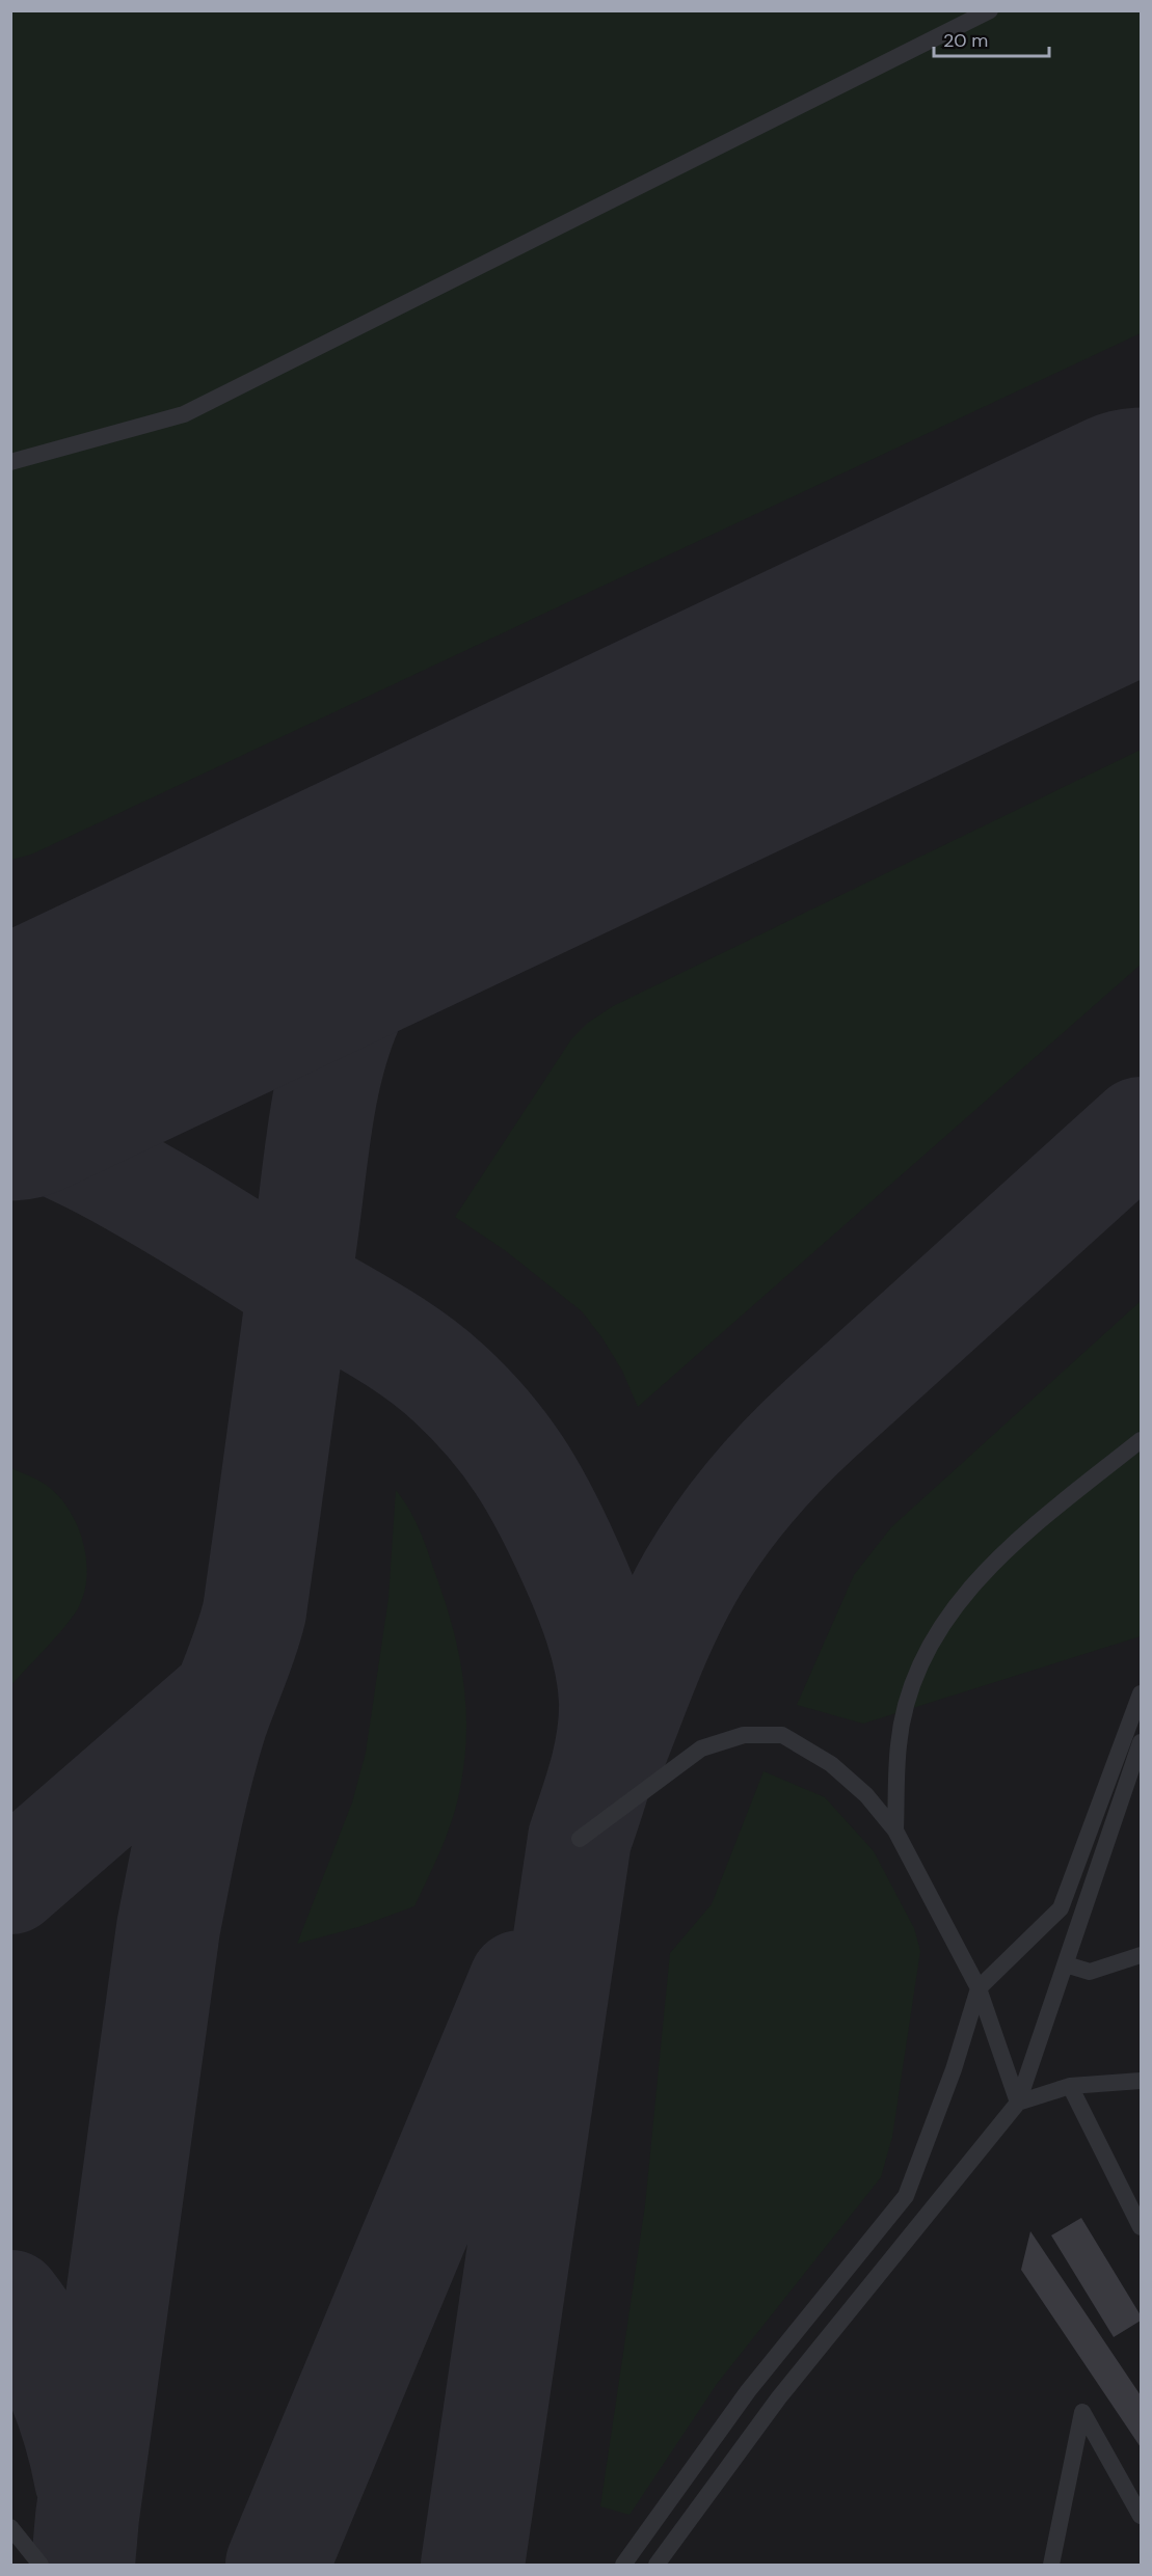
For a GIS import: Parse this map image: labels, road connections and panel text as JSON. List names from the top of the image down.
{
  "scale_bar": "20 m"
}
